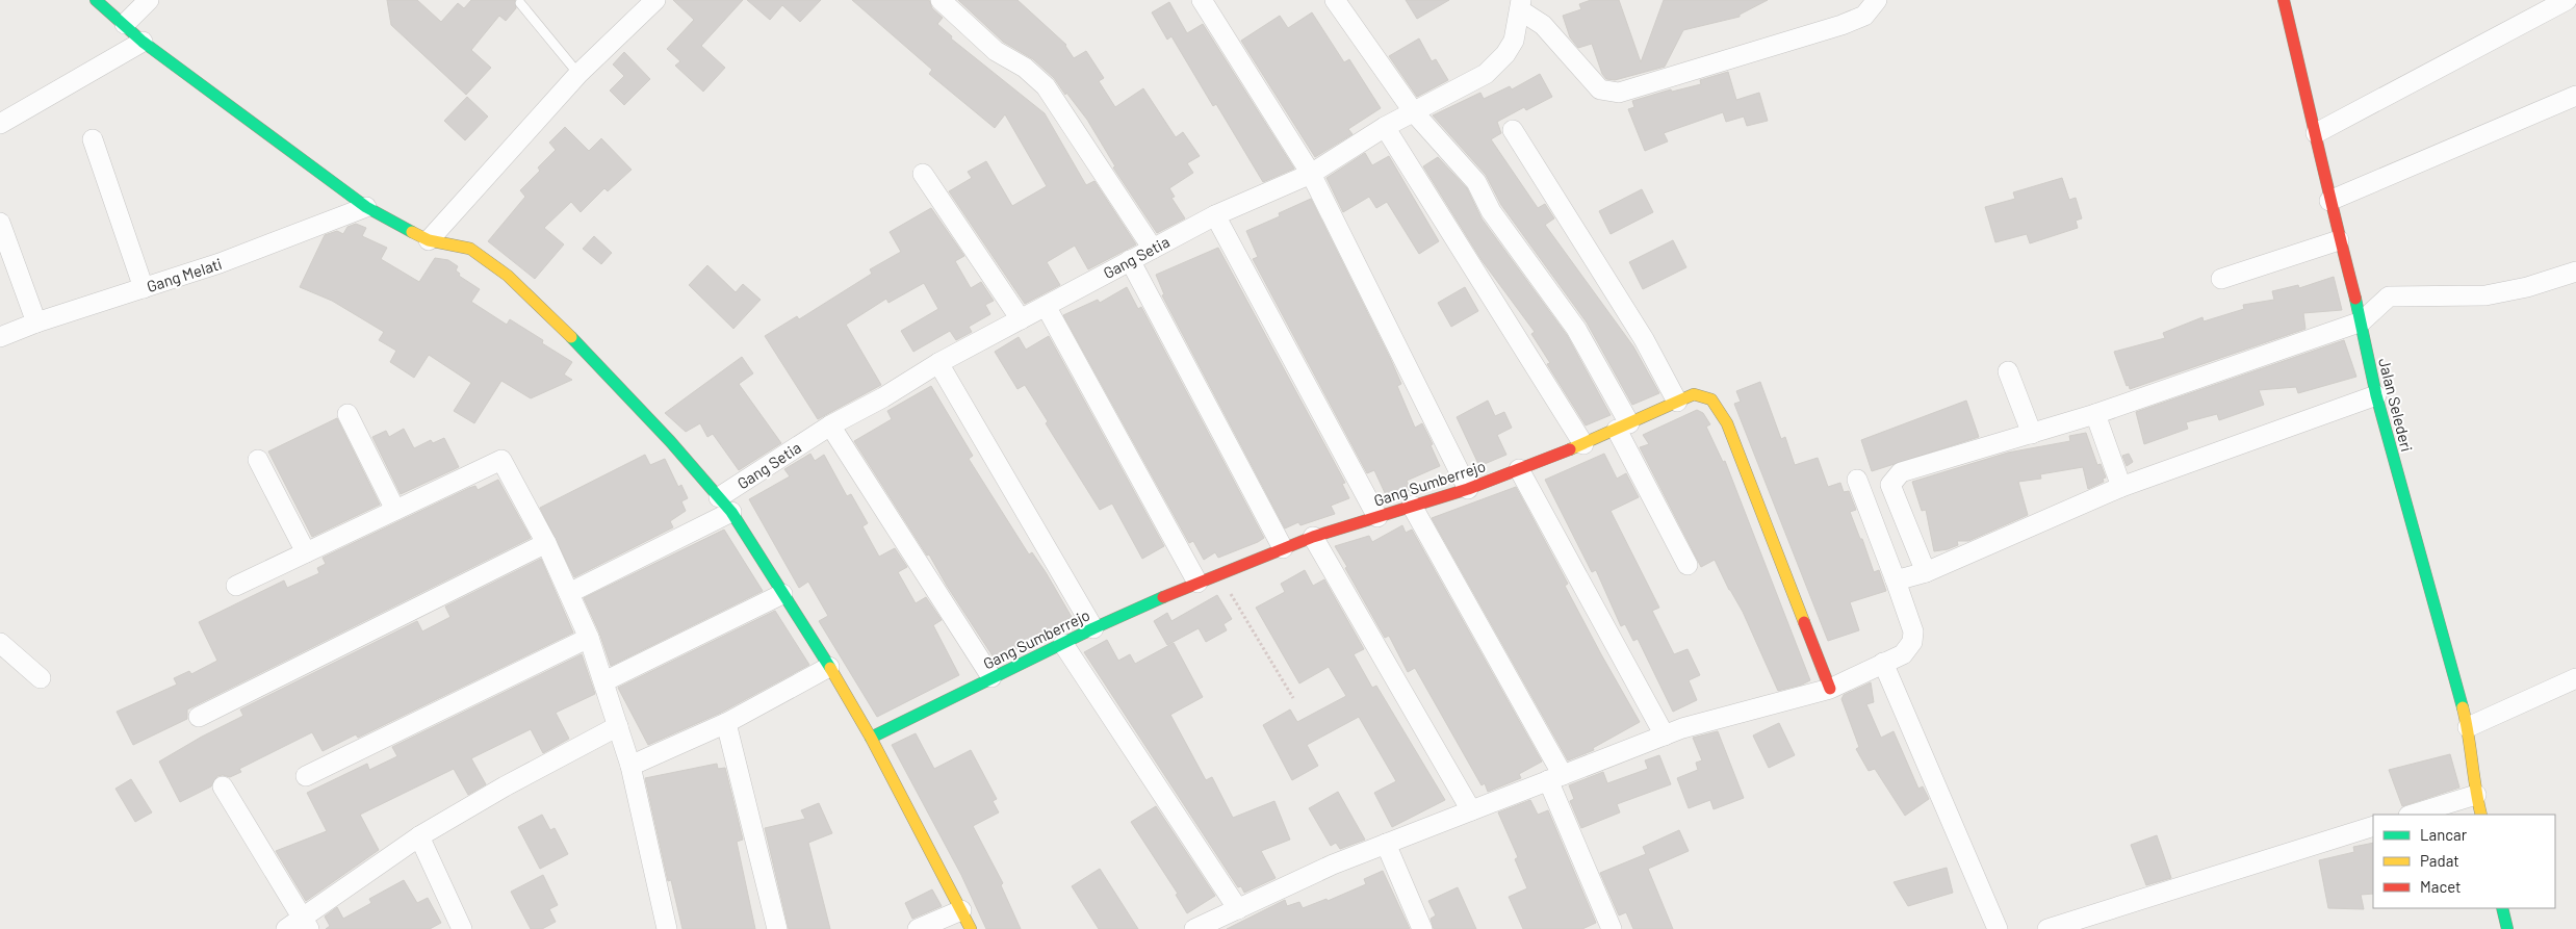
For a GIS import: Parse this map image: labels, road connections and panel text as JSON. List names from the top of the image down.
{
  "streets": {
    "street": [
      "Gang Setia",
      "Gang Melati",
      "Jalan Selederi",
      "Gang Sumberrejo"
    ]
  },
  "legend": ["Lancar", "Padat", "Macet"]
}
